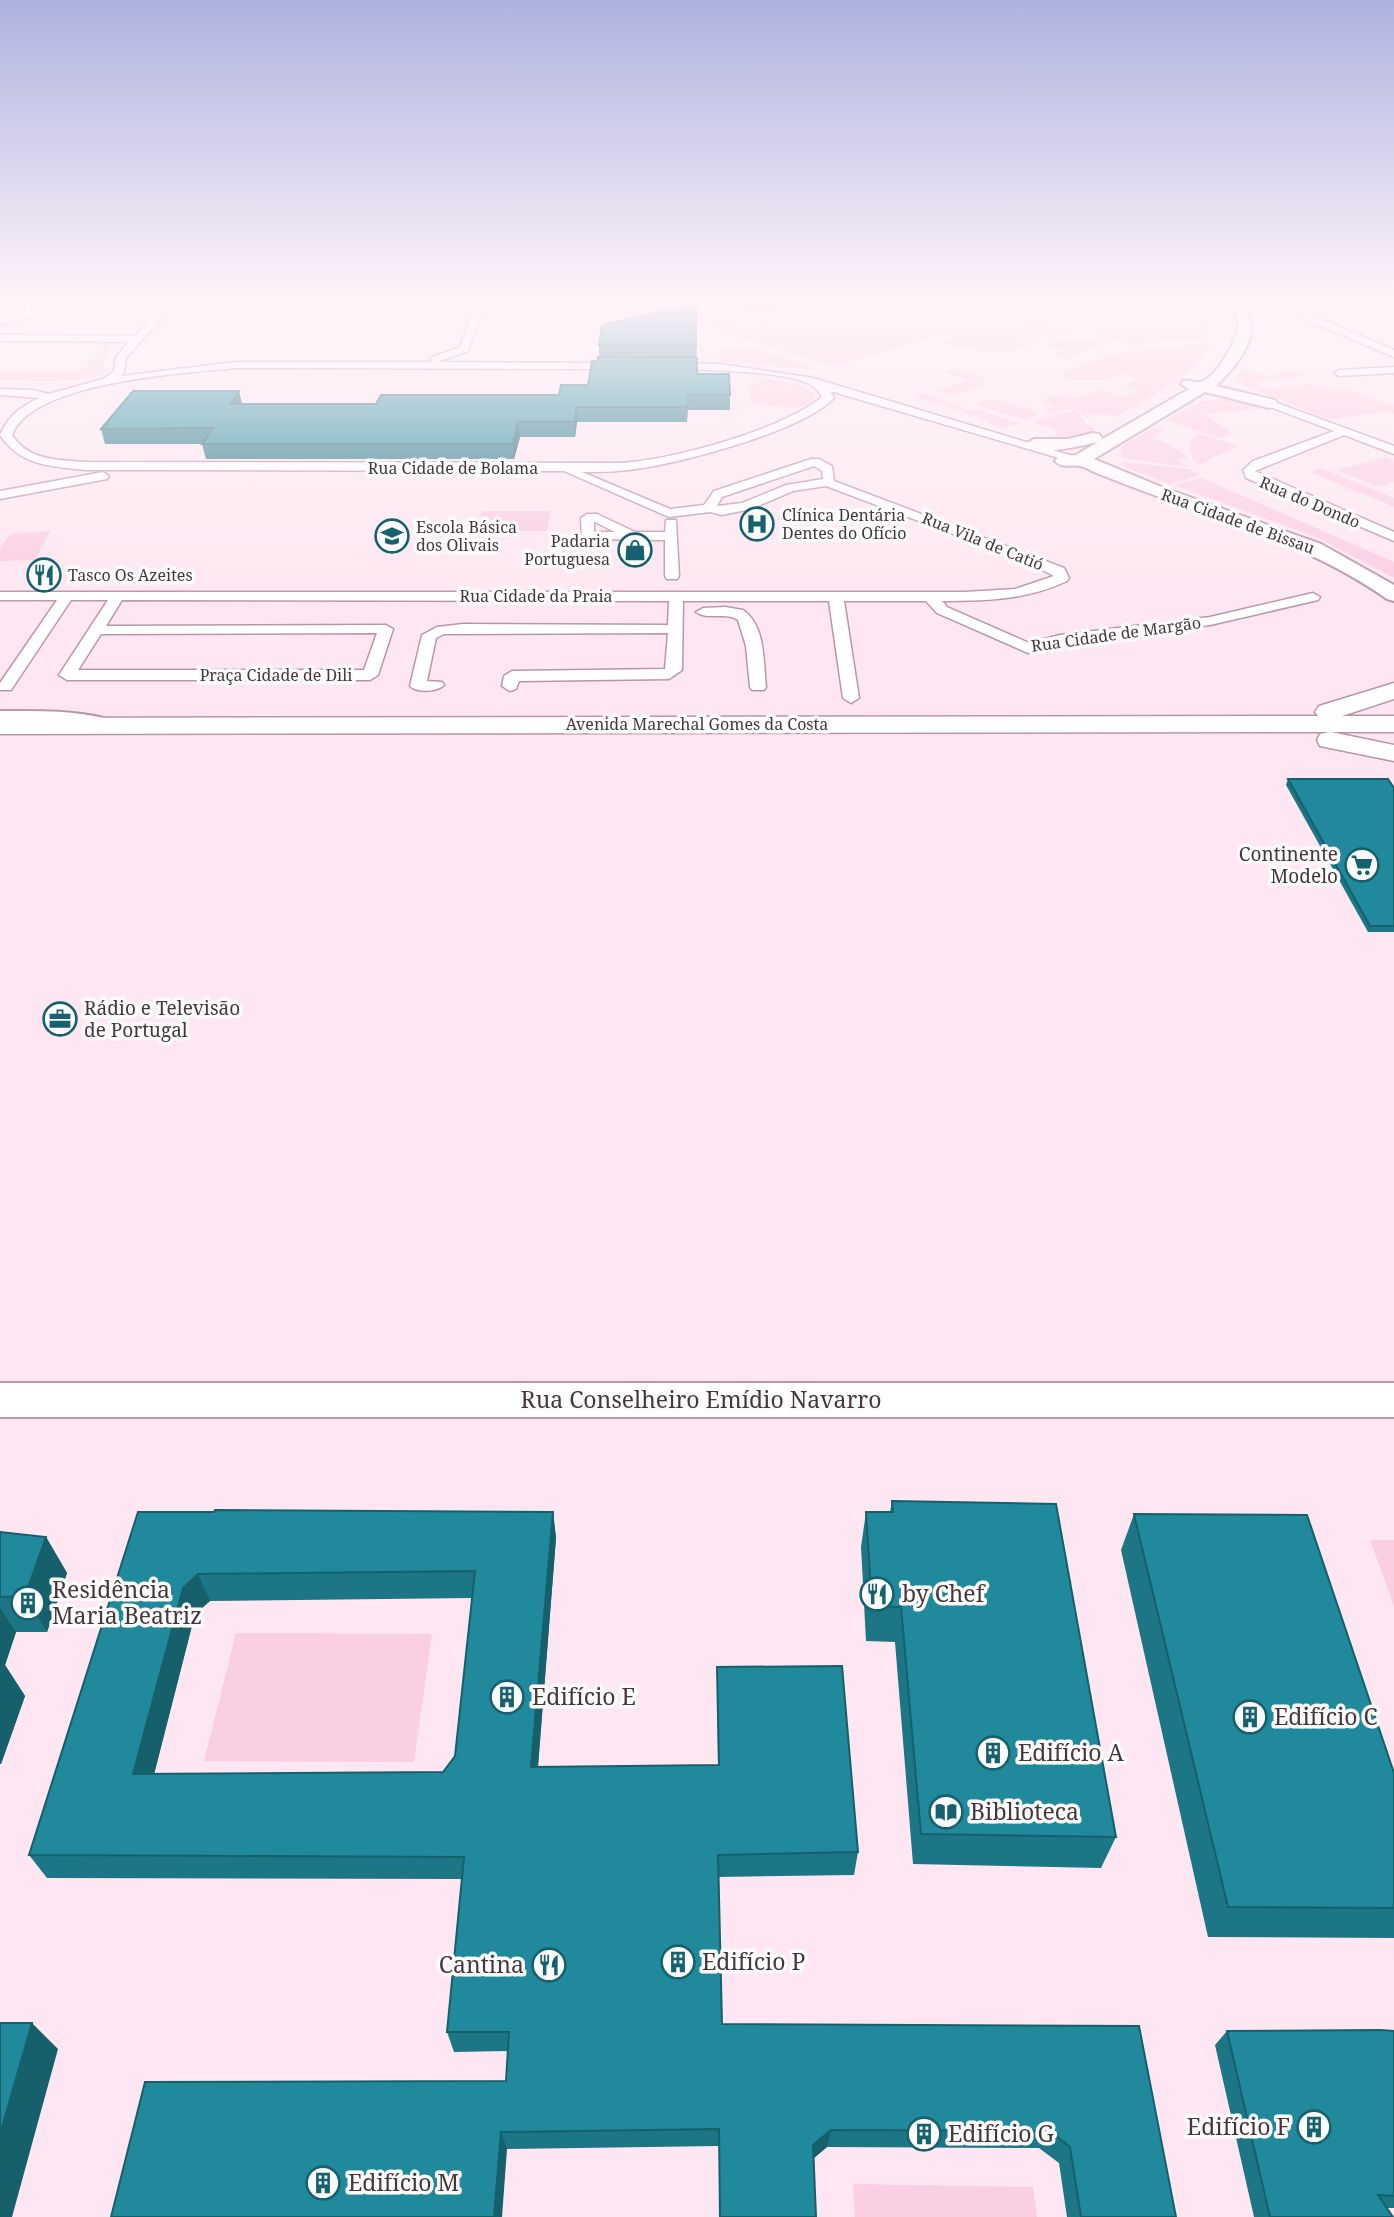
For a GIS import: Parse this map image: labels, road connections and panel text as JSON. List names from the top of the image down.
{
  "streets": {
    "main road": ["Rua Cidade de Bissau", "Avenida Marechal Gomes da Costa", "Rua Conselheiro Emídio Navarro"],
    "street": [
      "Rua Cidade de Bolama",
      "Rua do Dondo",
      "Rua Vila de Catió",
      "Rua Cidade da Praia",
      "Rua Cidade de Margão",
      "Praça Cidade de Dili"
    ]
  },
  "crossings": [
    ["Rua Cidade de Bolama", "Rua Cidade de Bissau"],
    ["Rua Vila de Catió", "Rua Cidade da Praia"],
    ["Rua Cidade da Praia", "Rua Cidade de Margão"],
    ["Rua Cidade da Praia", "Praça Cidade de Dili"]
  ],
  "places": {
    "hospital": ["Clínica Dentária Dentes do Ofício"],
    "school or university": ["Escola Básica dos Olivais"],
    "shop": ["Padaria Portuguesa"],
    "restaurant": ["Tasco Os Azeites", "by Chef", "Cantina"],
    "supermarket": ["Continente Modelo"],
    "office": ["Rádio e Televisão de Portugal"],
    "building": [
      "Residência Maria Beatriz",
      "Edifício E",
      "Edifício C",
      "Edifício A",
      "Edifício P",
      "Edifício F",
      "Edifício G",
      "Edifício M"
    ],
    "library": ["Biblioteca"]
  }
}
